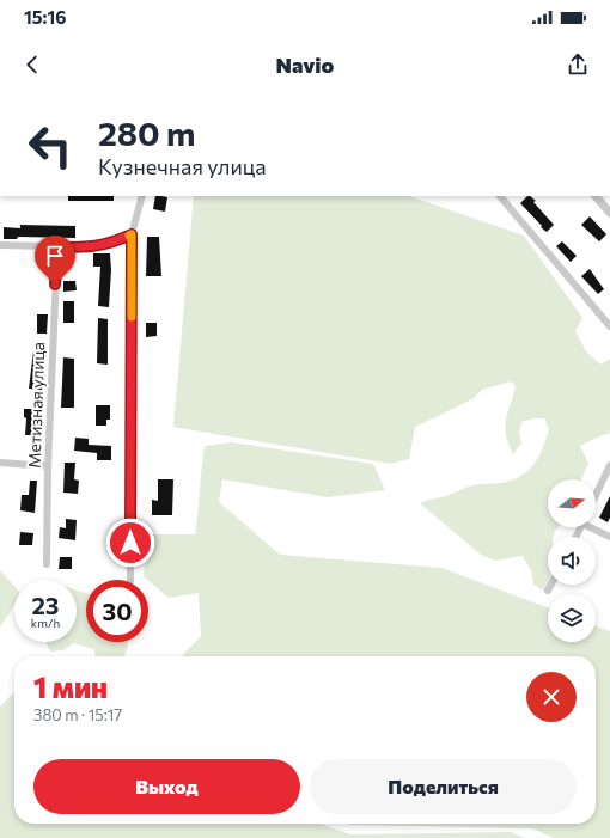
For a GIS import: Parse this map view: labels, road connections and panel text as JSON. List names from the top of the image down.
{
  "streets": {
    "street": ["Метизная улица"]
  },
  "north": "right",
  "page": {
    "status": "15:16",
    "header": "Navio",
    "turn": ["280 m", "Кузнечная улица"],
    "speed": "23 km/h",
    "limit": "30",
    "heading": ["1 мин", "380 m · 15:17"],
    "buttons": ["Выход", "Поделиться"]
  }
}
